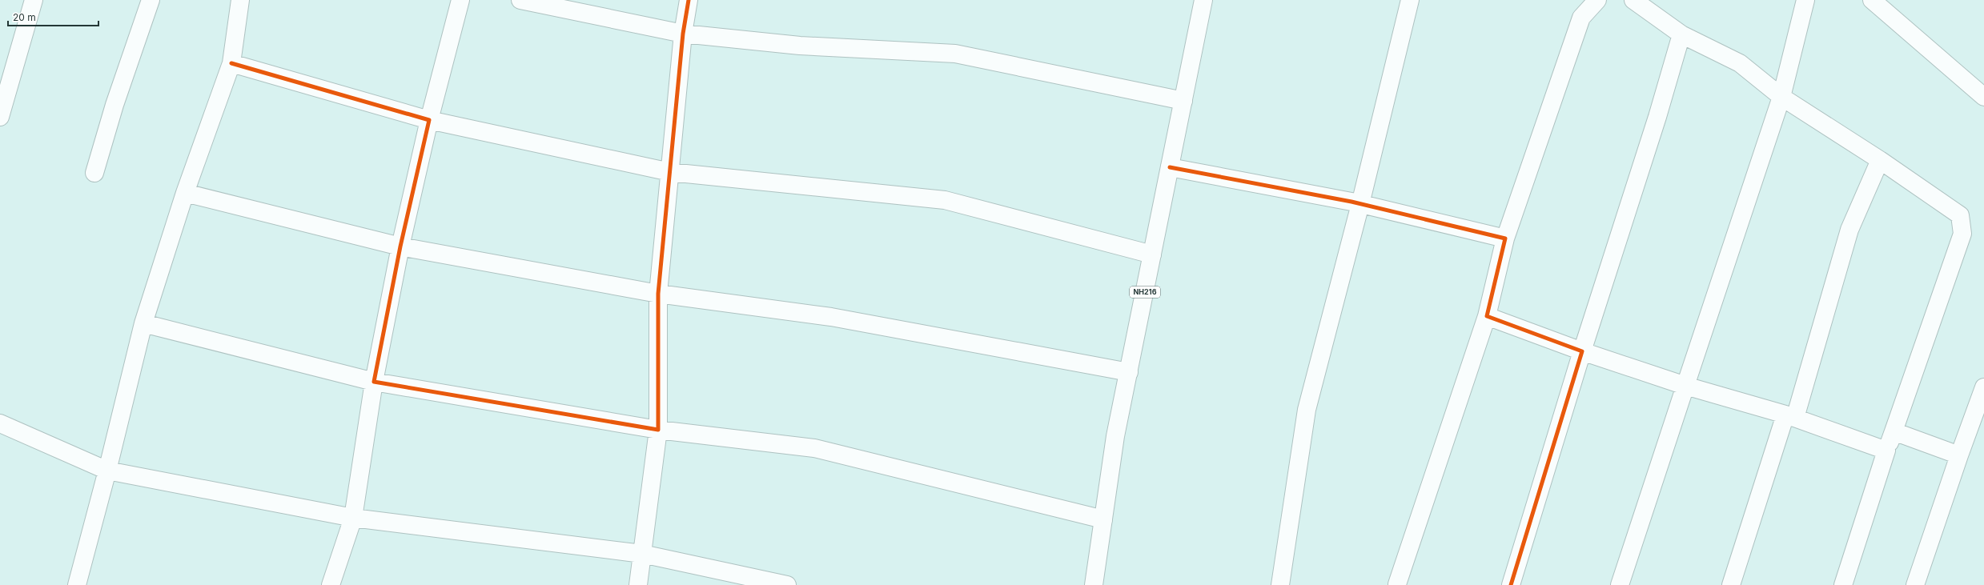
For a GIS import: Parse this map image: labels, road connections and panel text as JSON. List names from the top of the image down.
{
  "streets": {
    "main road": ["NH216"]
  },
  "scale_bar": "20 m"
}
